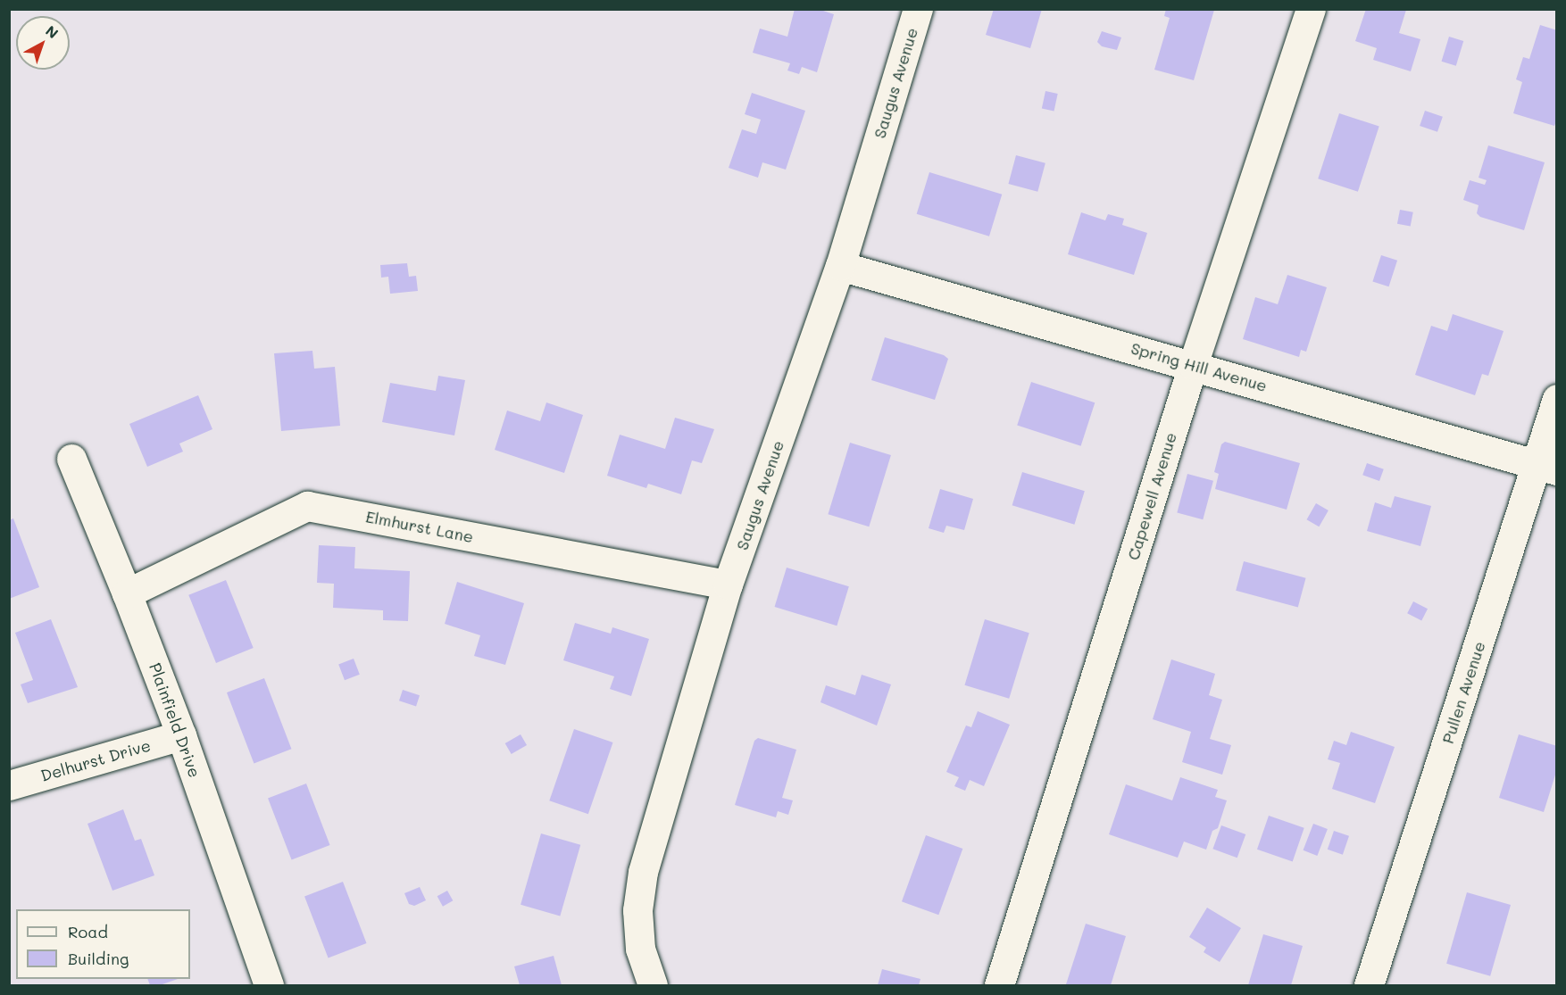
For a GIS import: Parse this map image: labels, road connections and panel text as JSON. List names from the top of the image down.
{
  "streets": {
    "street": [
      "Saugus Avenue",
      "Spring Hill Avenue",
      "Capewell Avenue",
      "Elmhurst Lane",
      "Pullen Avenue",
      "Plainfield Drive",
      "Delhurst Drive"
    ]
  },
  "crossings": [
    ["Saugus Avenue", "Spring Hill Avenue"],
    ["Saugus Avenue", "Elmhurst Lane"],
    ["Spring Hill Avenue", "Capewell Avenue"],
    ["Spring Hill Avenue", "Pullen Avenue"],
    ["Elmhurst Lane", "Plainfield Drive"],
    ["Plainfield Drive", "Delhurst Drive"]
  ],
  "legend": ["Road", "Building"],
  "north": "top right"
}
